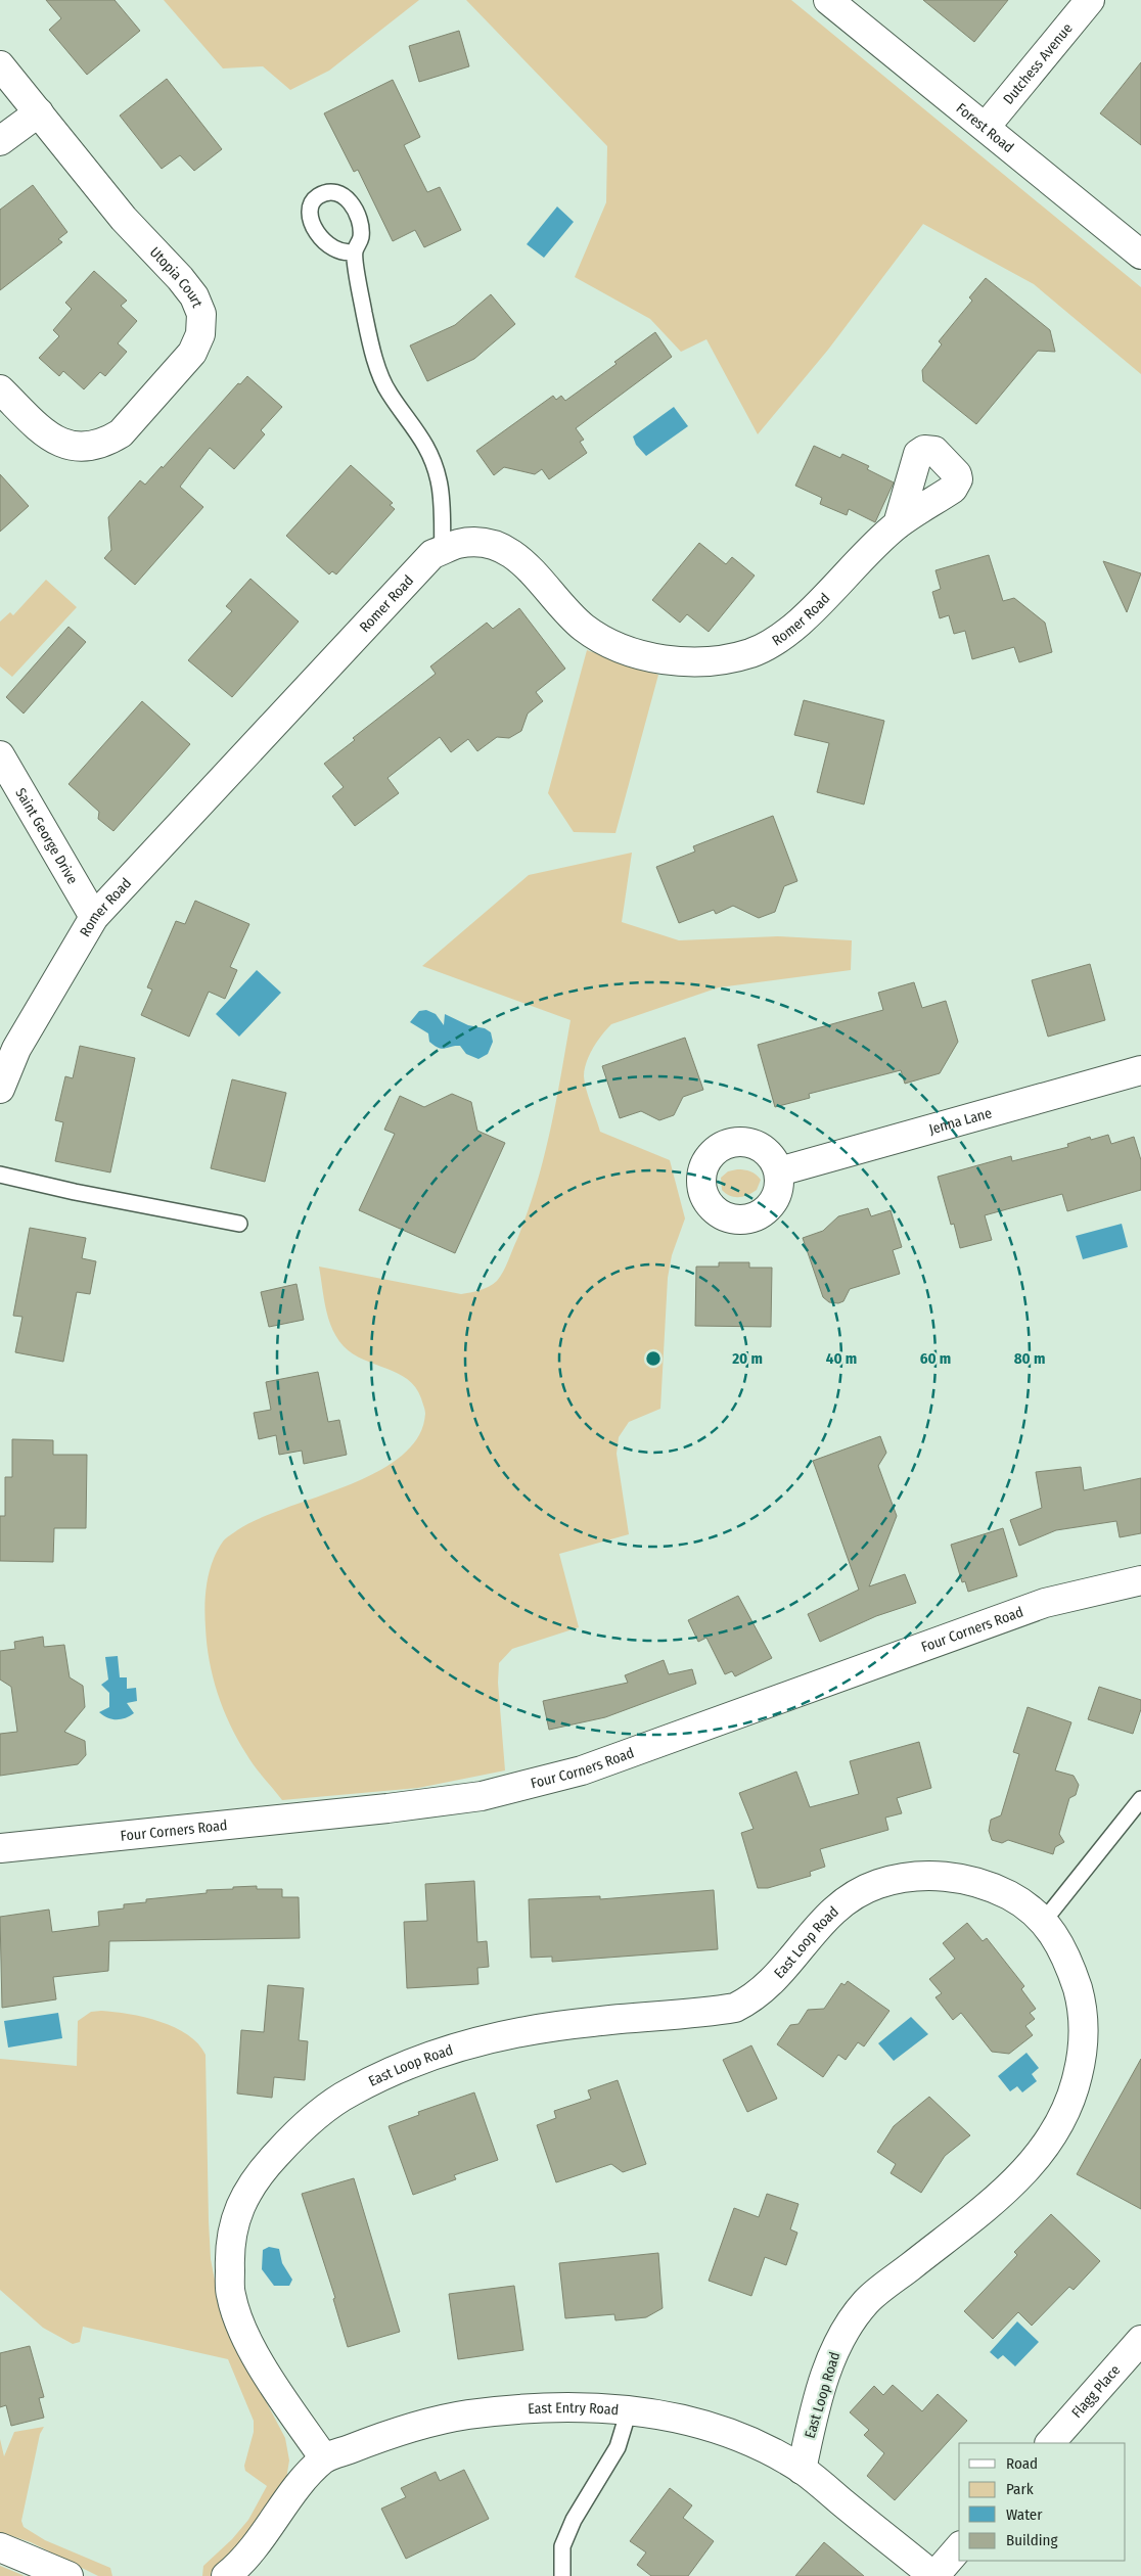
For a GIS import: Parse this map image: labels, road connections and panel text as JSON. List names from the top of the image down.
{
  "streets": {
    "street": [
      "Dutchess Avenue",
      "Forest Road",
      "Utopia Court",
      "Romer Road",
      "Saint George Drive",
      "Jenna Lane",
      "Four Corners Road",
      "East Loop Road",
      "Flagg Place",
      "East Entry Road"
    ]
  },
  "crossings": [
    ["Dutchess Avenue", "Forest Road"],
    ["Romer Road", "Saint George Drive"],
    ["East Loop Road", "East Entry Road"]
  ],
  "legend": [
    "Road",
    "Park",
    "Water",
    "Building"
  ],
  "rings": [
    "20 m",
    "40 m",
    "60 m",
    "80 m"
  ]
}
